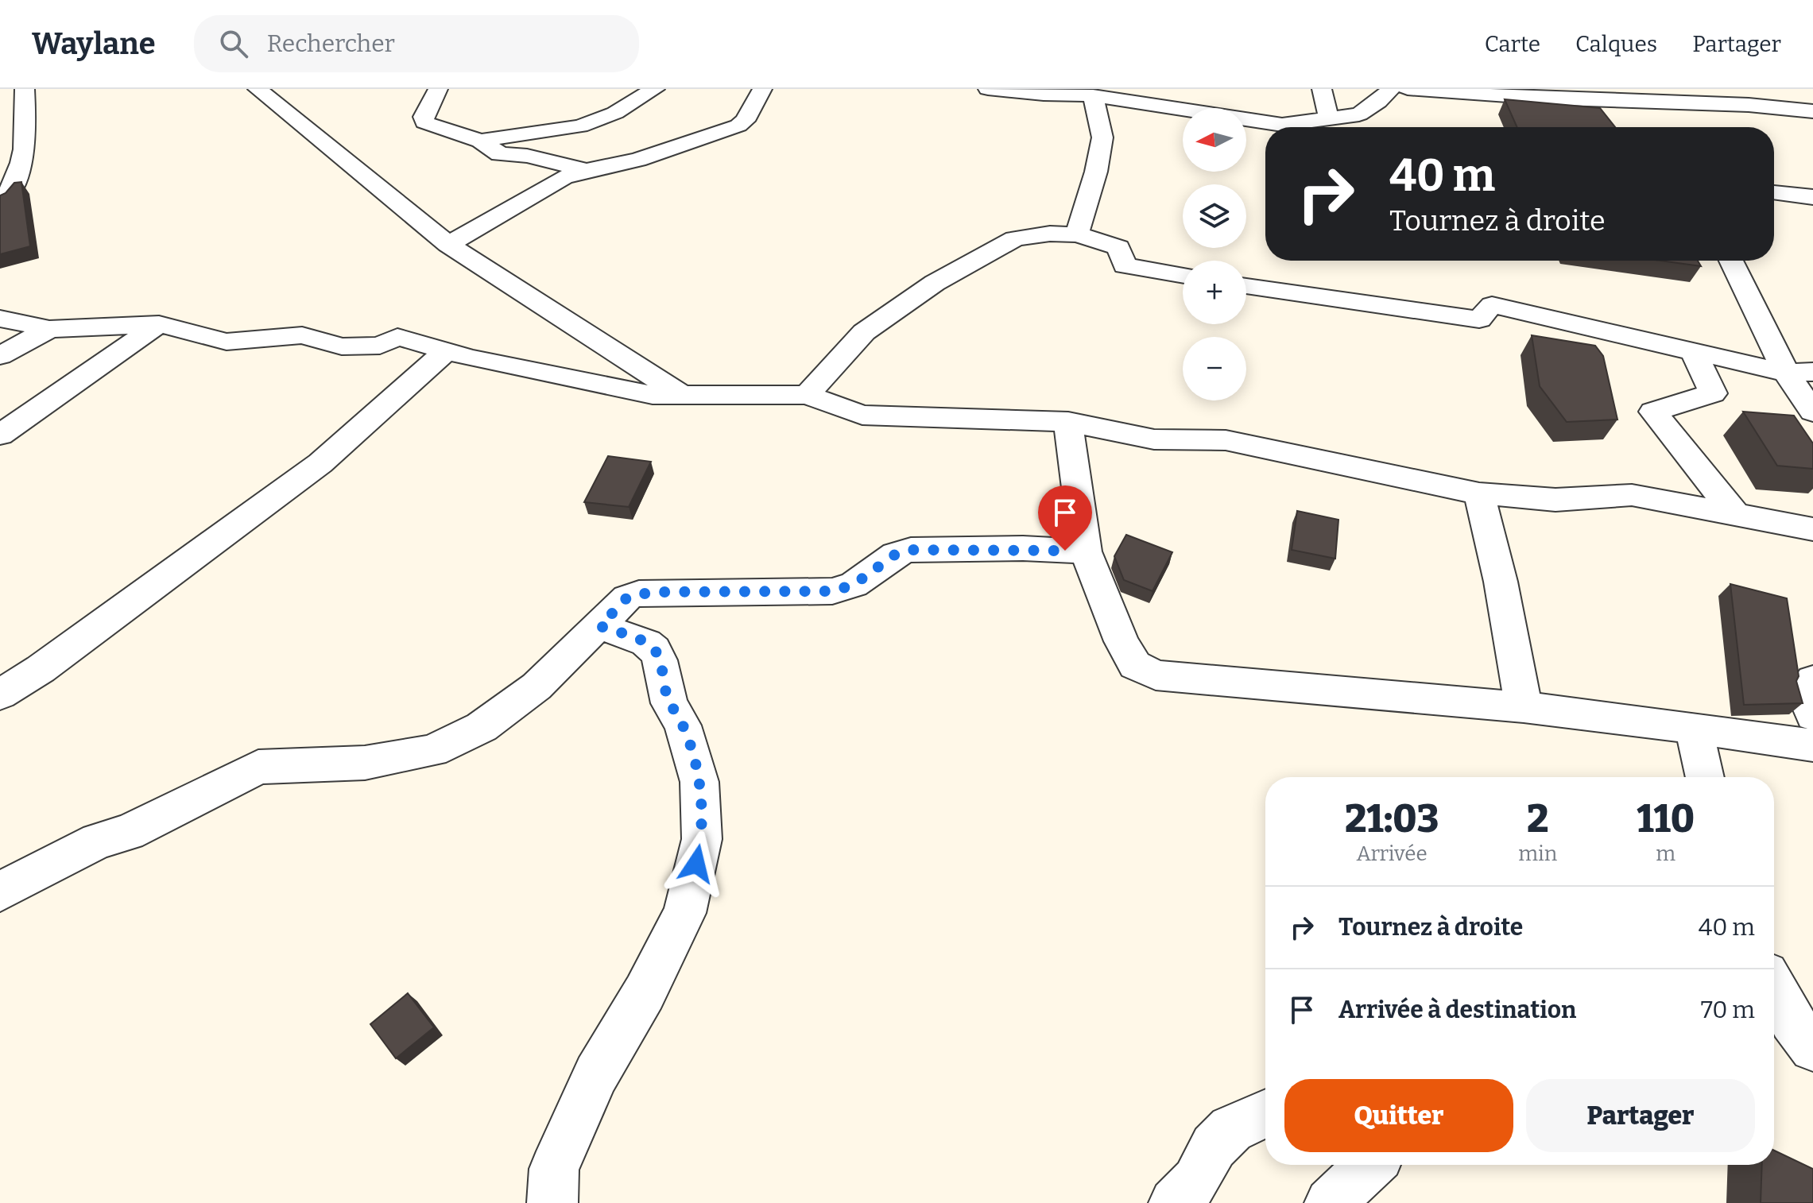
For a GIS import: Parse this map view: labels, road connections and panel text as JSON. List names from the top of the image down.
{
  "north": "left",
  "page": {
    "header": "Waylane",
    "search": "Rechercher",
    "nav": ["Carte", "Calques", "Partager"],
    "map_buttons": ["+", "−"],
    "turn": ["40 m", "Tournez à droite"],
    "eta": [
      "21:03",
      "Arrivée",
      "2",
      "min",
      "110",
      "m"
    ],
    "list": [
      {
        "name": "Tournez à droite",
        "value": "40 m"
      },
      {
        "name": "Arrivée à destination",
        "value": "70 m"
      }
    ],
    "buttons": ["Quitter", "Partager"]
  }
}
